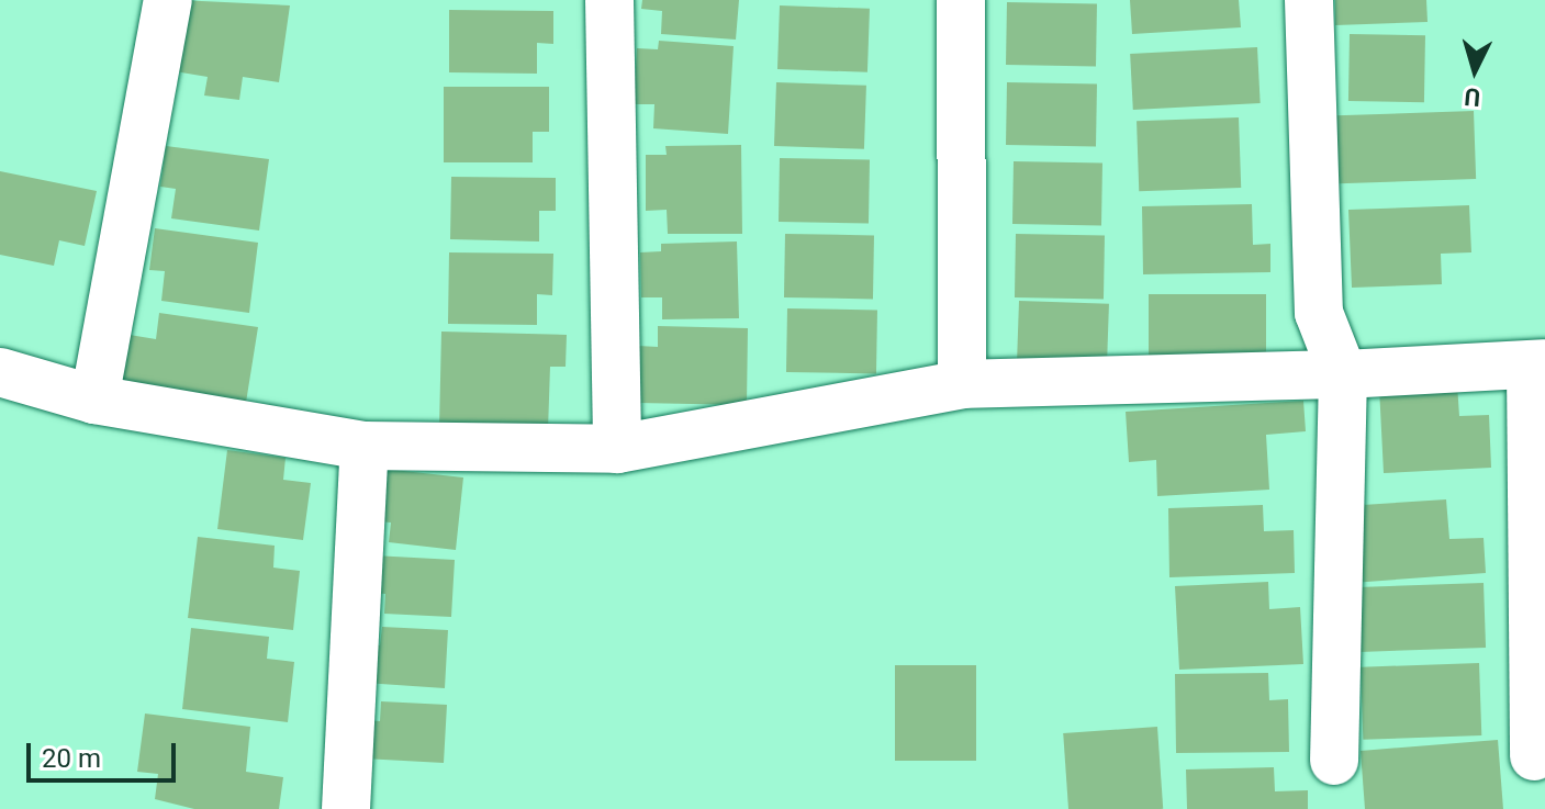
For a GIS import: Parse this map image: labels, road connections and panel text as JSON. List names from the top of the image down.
{
  "scale_bar": "20 m",
  "north": "bottom"
}
